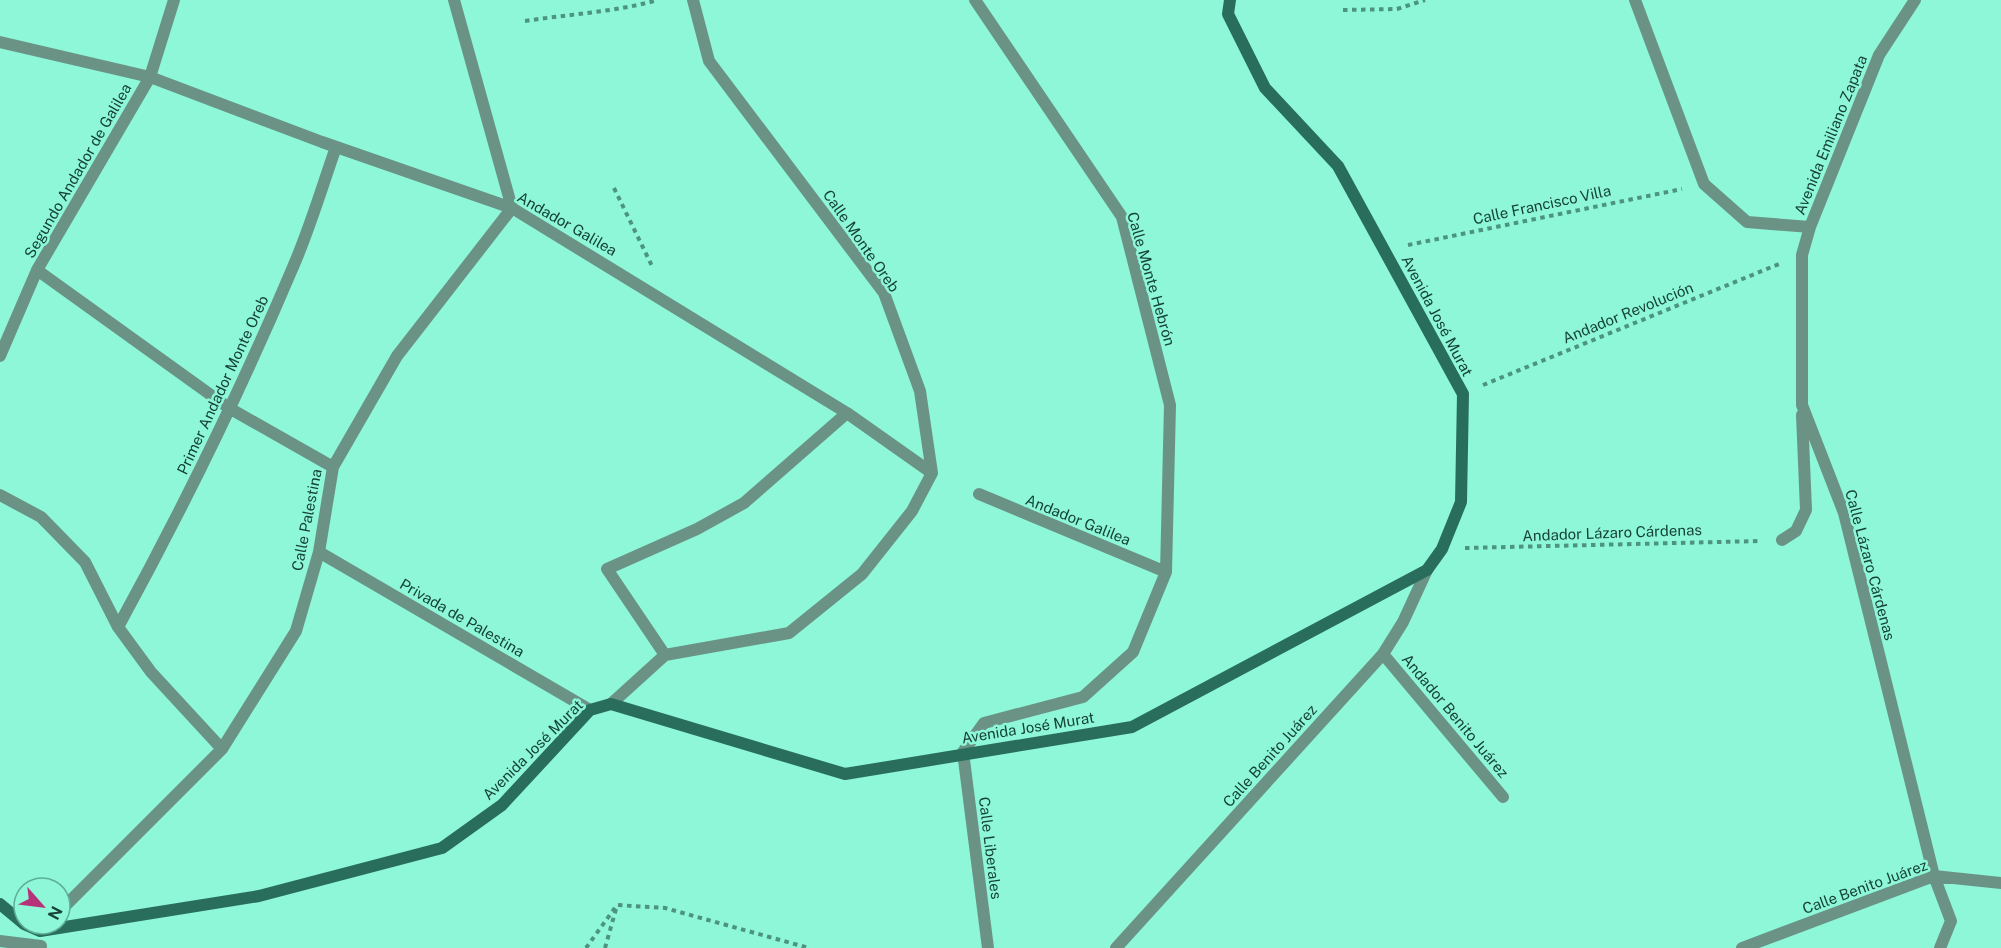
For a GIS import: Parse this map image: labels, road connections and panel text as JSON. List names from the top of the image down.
{
  "streets": {
    "street": [
      "Avenida Emiliano Zapata",
      "Segundo Andador de Galilea",
      "Andador Galilea",
      "Calle Monte Oreb",
      "Calle Monte Hebrón",
      "Avenida José Murat",
      "Primer Andador Monte Oreb",
      "Calle Palestina",
      "Calle Lázaro Cárdenas",
      "Privada de Palestina",
      "Andador Benito Juárez",
      "Calle Benito Juárez",
      "Calle Liberales"
    ],
    "path": ["Calle Francisco Villa", "Andador Revolución", "Andador Lázaro Cárdenas"]
  },
  "crossings": [
    ["Avenida Emiliano Zapata", "Calle Francisco Villa"],
    ["Avenida Emiliano Zapata", "Calle Lázaro Cárdenas"],
    ["Segundo Andador de Galilea", "Andador Galilea"],
    ["Calle Francisco Villa", "Avenida José Murat"],
    ["Andador Galilea", "Calle Monte Oreb"],
    ["Andador Galilea", "Calle Monte Hebrón"],
    ["Andador Galilea", "Primer Andador Monte Oreb"],
    ["Andador Galilea", "Calle Palestina"],
    ["Andador Revolución", "Avenida José Murat"],
    ["Andador Revolución", "Calle Lázaro Cárdenas"],
    ["Avenida José Murat", "Andador Lázaro Cárdenas"],
    ["Avenida José Murat", "Privada de Palestina"],
    ["Avenida José Murat", "Calle Benito Juárez"],
    ["Avenida José Murat", "Calle Liberales"],
    ["Calle Palestina", "Privada de Palestina"],
    ["Calle Lázaro Cárdenas", "Calle Benito Juárez"],
    ["Andador Benito Juárez", "Calle Benito Juárez"]
  ],
  "north": "bottom right"
}
